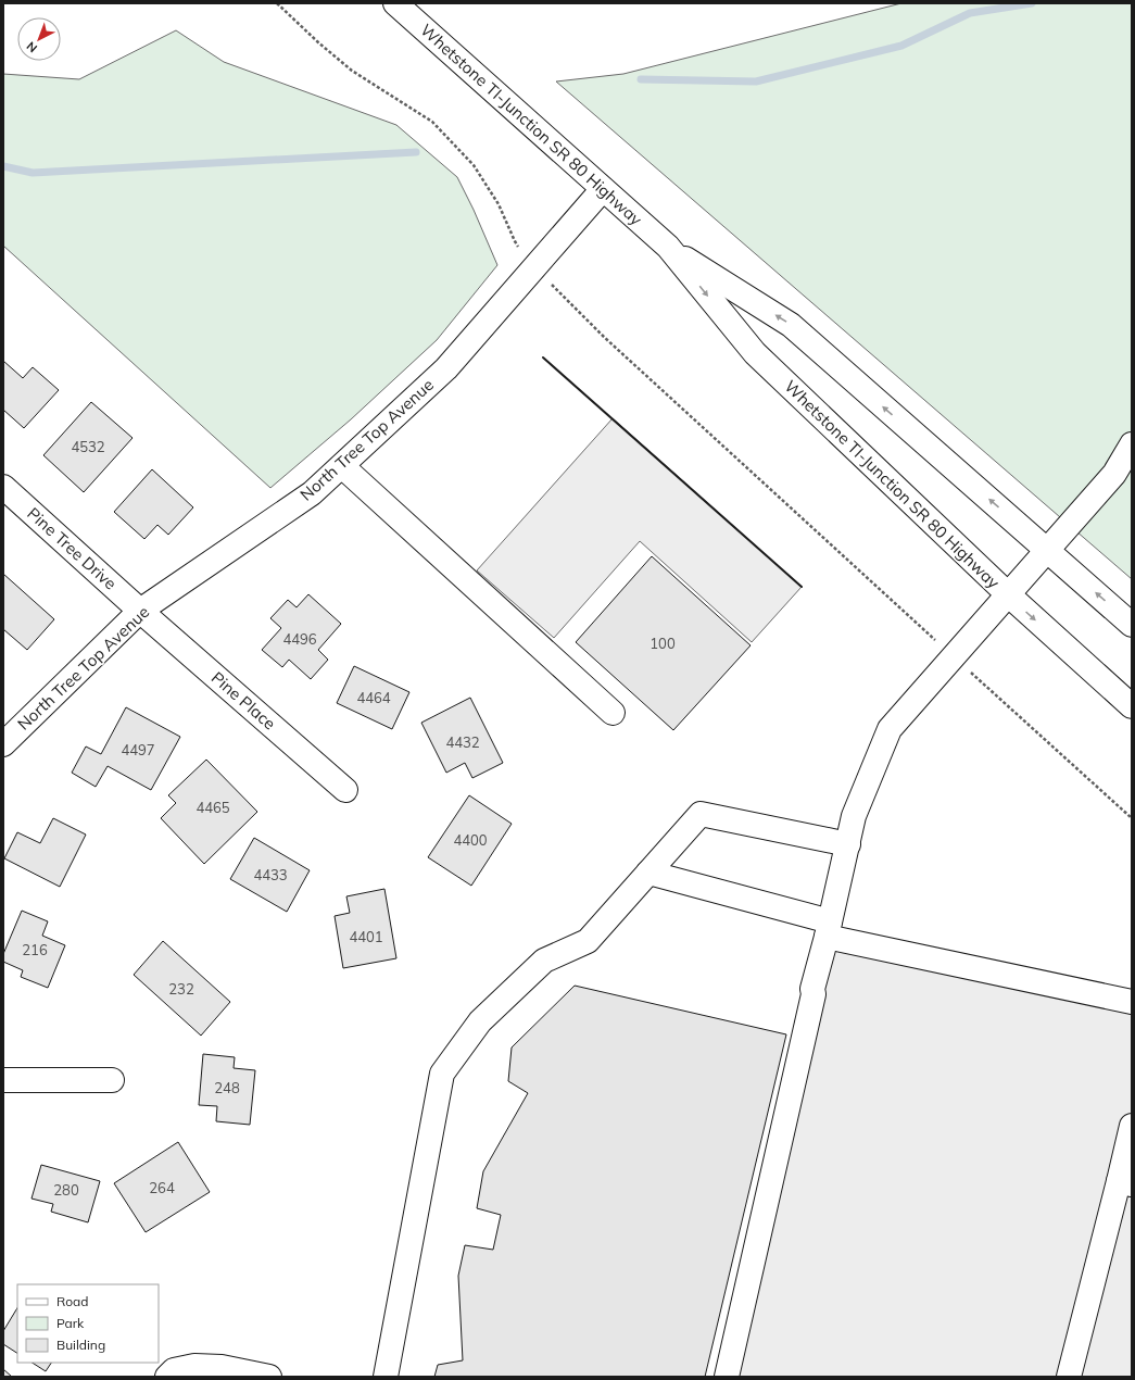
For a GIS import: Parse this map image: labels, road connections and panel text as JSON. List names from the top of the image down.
{
  "streets": {
    "main road": [
      "Whetstone TI-Junction SR 80 Highway",
      "North Tree Top Avenue",
      "Pine Tree Drive",
      "Pine Place"
    ]
  },
  "crossings": [
    ["Whetstone TI-Junction SR 80 Highway", "North Tree Top Avenue"],
    ["North Tree Top Avenue", "Pine Tree Drive"],
    ["North Tree Top Avenue", "Pine Place"],
    ["Pine Tree Drive", "Pine Place"]
  ],
  "house_numbers": [
    "4532",
    "4496",
    "100",
    "4464",
    "4432",
    "4497",
    "4465",
    "4400",
    "4433",
    "4401",
    "216",
    "232",
    "248",
    "264",
    "280"
  ],
  "legend": ["Road", "Park", "Building"],
  "north": "bottom left"
}
